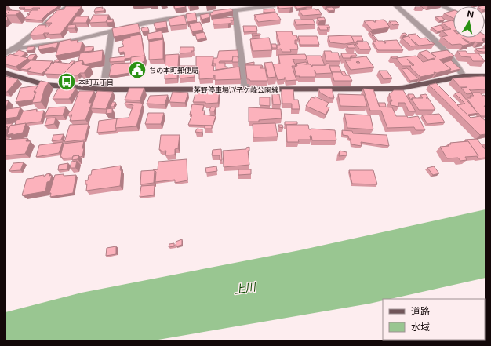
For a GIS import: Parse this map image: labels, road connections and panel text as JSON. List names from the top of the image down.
{
  "streets": {
    "main road": ["茅野停車場八子ケ峰公園線"]
  },
  "water": ["上川"],
  "places": {
    "public building": ["ちの本町郵便局"],
    "bus stop": ["本町五丁目"]
  },
  "legend": ["道路", "水域"],
  "north": "top"
}
